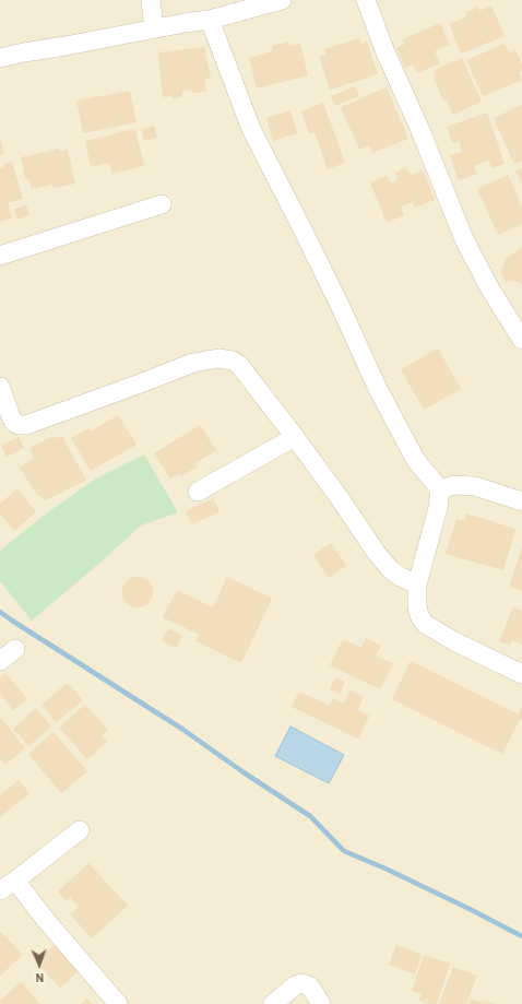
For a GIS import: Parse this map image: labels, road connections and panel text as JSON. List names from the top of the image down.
{
  "north": "bottom"
}
